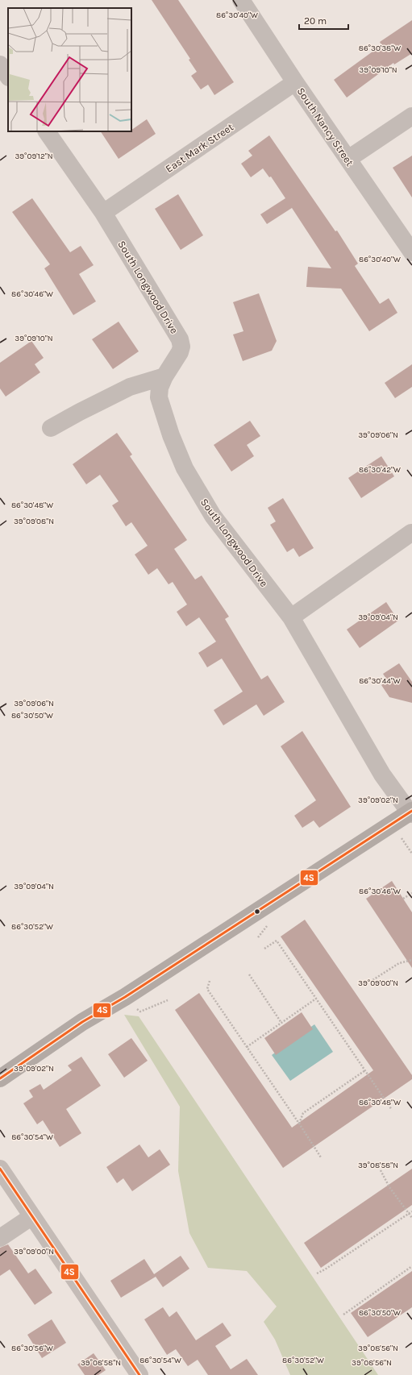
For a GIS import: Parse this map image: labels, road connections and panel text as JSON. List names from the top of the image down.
{
  "streets": {
    "street": ["South Nancy Street", "East Mark Street", "South Longwood Drive"]
  },
  "crossings": [
    ["South Nancy Street", "East Mark Street"],
    ["East Mark Street", "South Longwood Drive"]
  ],
  "lines": ["transit line 4S"],
  "scale_bar": "20 m",
  "coordinates": [
    "86°30'40\"W",
    "86°30'38\"W",
    "39°09'10\"N",
    "39°09'12\"N",
    "86°30'46\"W",
    "39°09'06\"N",
    "86°30'42\"W",
    "86°30'48\"W",
    "39°09'08\"N",
    "39°09'04\"N",
    "86°30'44\"W",
    "86°30'50\"W",
    "39°09'02\"N",
    "86°30'52\"W",
    "39°09'00\"N",
    "86°30'54\"W",
    "39°08'58\"N",
    "39°08'56\"N",
    "86°30'56\"W"
  ]
}
